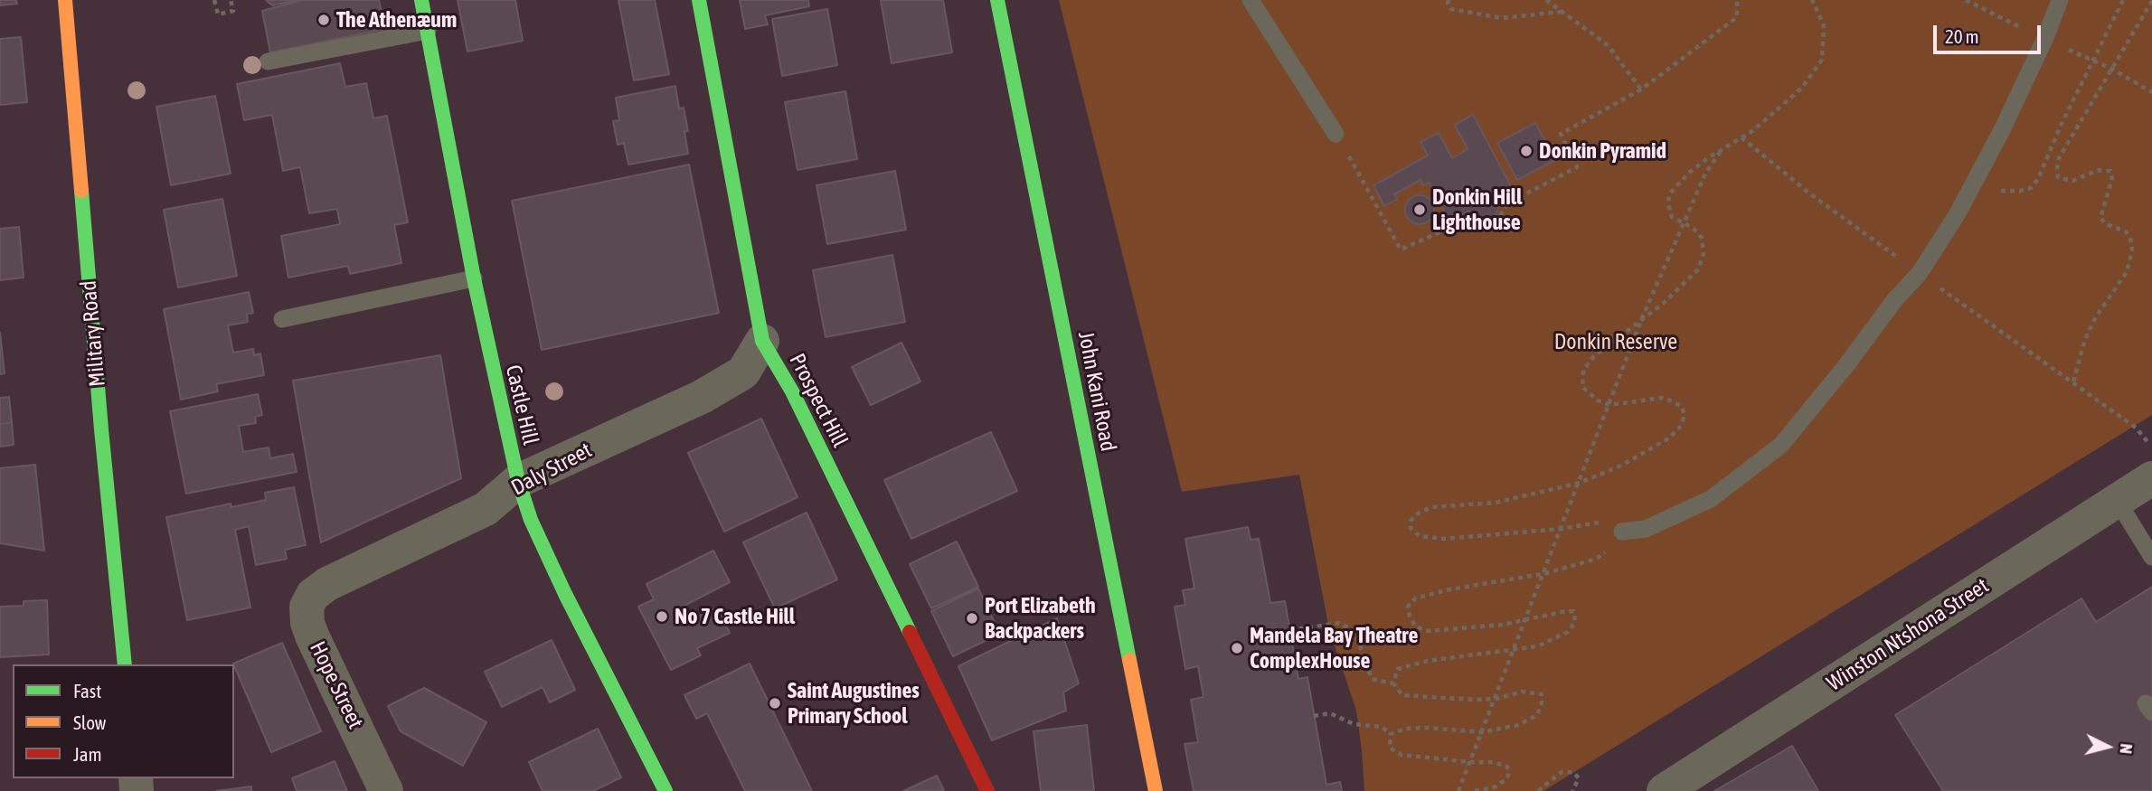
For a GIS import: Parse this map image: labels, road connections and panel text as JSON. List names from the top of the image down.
{
  "streets": {
    "street": [
      "Military Road",
      "John Kani Road",
      "Prospect Hill",
      "Castle Hill",
      "Daly Street",
      "Winston Ntshona Street",
      "Hope Street"
    ]
  },
  "crossings": [
    ["Prospect Hill", "Daly Street"],
    ["Castle Hill", "Daly Street"],
    ["Daly Street", "Hope Street"]
  ],
  "parks": ["Donkin Reserve"],
  "places": [
    "The Athenæum",
    "Donkin Pyramid",
    "Donkin Hill Lighthouse",
    "No 7 Castle Hill",
    "Port Elizabeth Backpackers",
    "Mandela Bay Theatre ComplexHouse",
    "Saint Augustines Primary School"
  ],
  "legend": ["Fast", "Slow", "Jam"],
  "scale_bar": "20 m",
  "north": "right"
}
